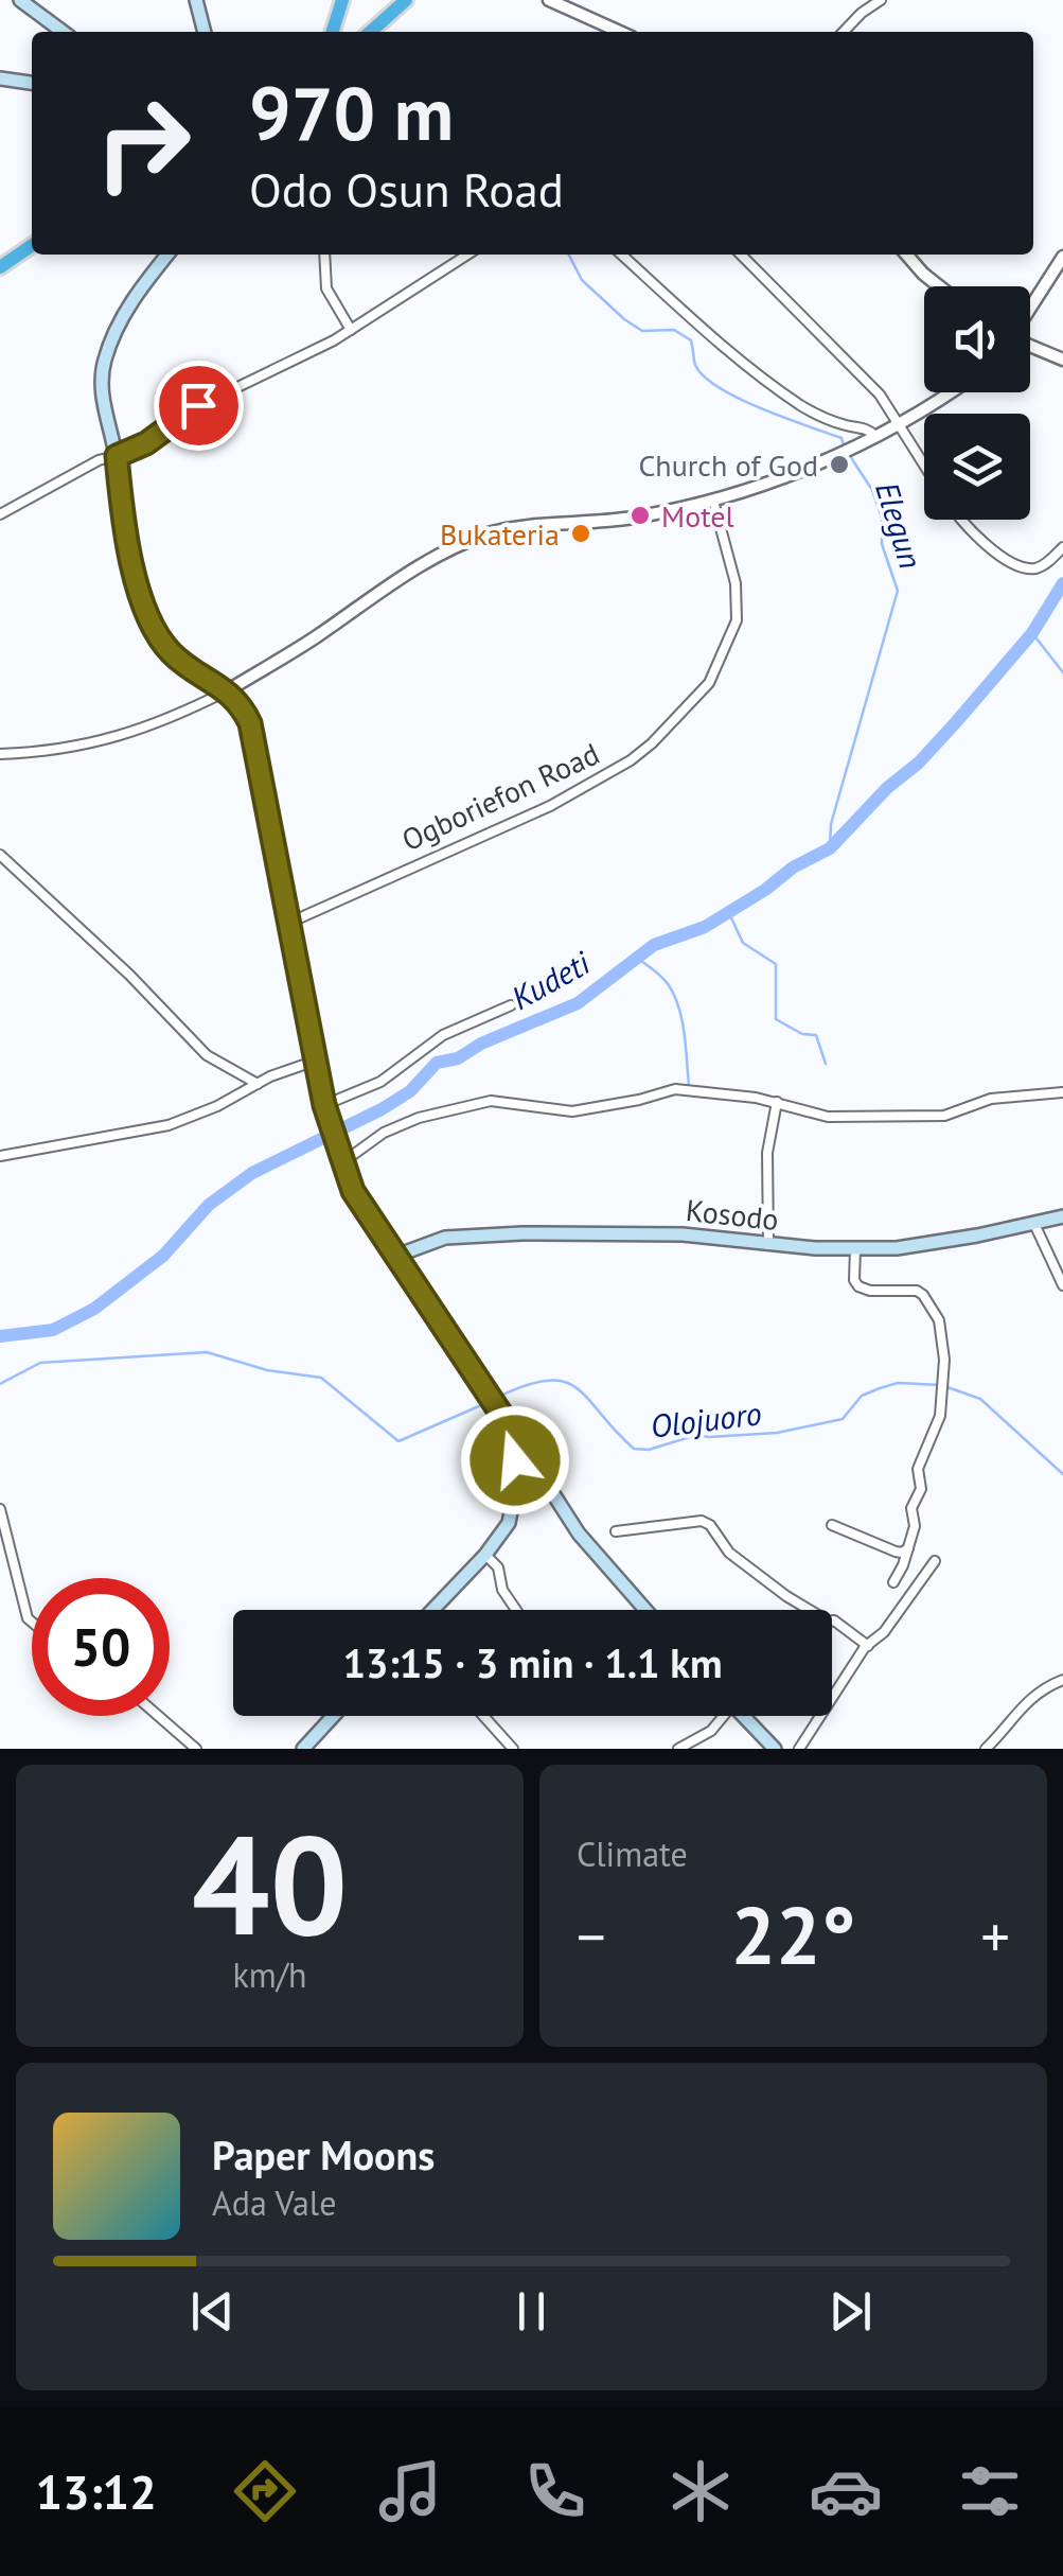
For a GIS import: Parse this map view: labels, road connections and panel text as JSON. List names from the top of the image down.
{
  "streets": {
    "main road": ["Kosodo"],
    "street": ["Ogboriefon Road"]
  },
  "water": ["Elegun", "Kudeti", "Olojuoro"],
  "places": ["Church of God", "Motel", "Bukateria"],
  "page": {
    "turn": ["970 m", "Odo Osun Road"],
    "limit": "50",
    "trip": "13:15 · 3 min · 1.1 km",
    "tile": [
      ["40", "km/h"],
      "Climate"
    ],
    "heat": ["−", "22°", "+"],
    "song": ["Paper Moons", "Ada Vale"],
    "tabs": "13:12"
  }
}
